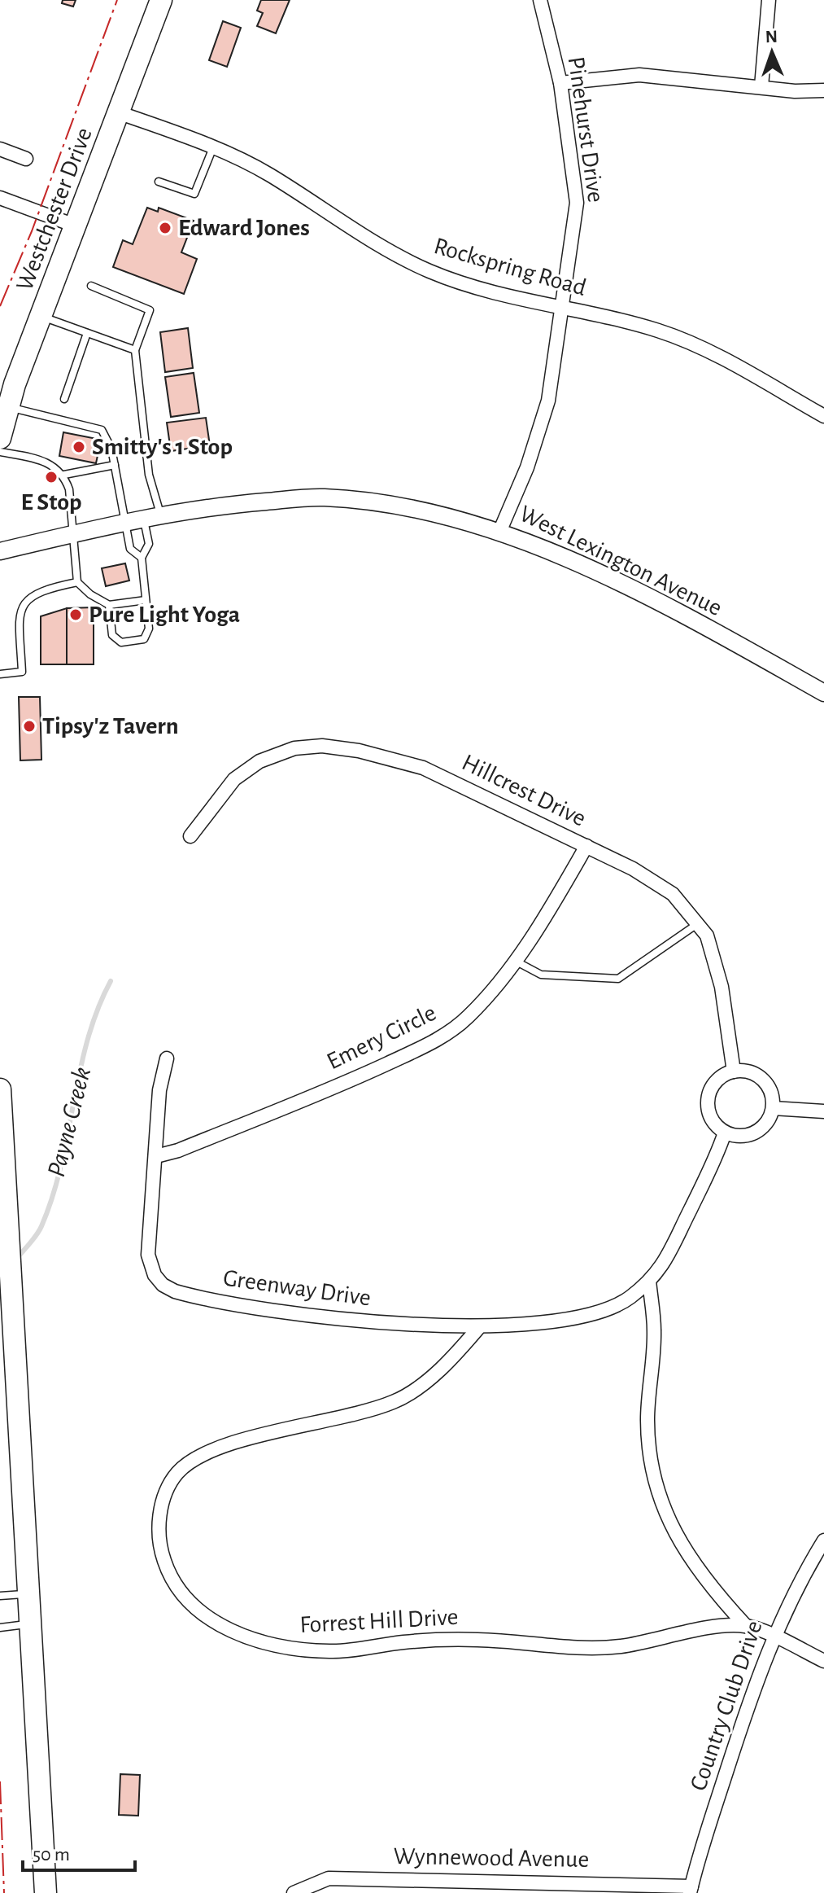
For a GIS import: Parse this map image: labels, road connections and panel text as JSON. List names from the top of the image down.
{
  "streets": {
    "main road": ["Westchester Drive"],
    "street": [
      "Pinehurst Drive",
      "Rockspring Road",
      "West Lexington Avenue",
      "Hillcrest Drive",
      "Emery Circle",
      "Greenway Drive",
      "Forrest Hill Drive",
      "Country Club Drive",
      "Wynnewood Avenue"
    ]
  },
  "crossings": [
    ["Pinehurst Drive", "Rockspring Road"],
    ["Pinehurst Drive", "West Lexington Avenue"],
    ["Westchester Drive", "Rockspring Road"],
    ["Hillcrest Drive", "Emery Circle"],
    ["Hillcrest Drive", "Greenway Drive"],
    ["Emery Circle", "Greenway Drive"],
    ["Greenway Drive", "Forrest Hill Drive"],
    ["Forrest Hill Drive", "Country Club Drive"],
    ["Country Club Drive", "Wynnewood Avenue"]
  ],
  "water": ["Payne Creek"],
  "places": [
    "Edward Jones",
    "Smitty's 1 Stop",
    "E Stop",
    "Pure Light Yoga",
    "Tipsy'z Tavern"
  ],
  "scale_bar": "50 m",
  "north": "top"
}
